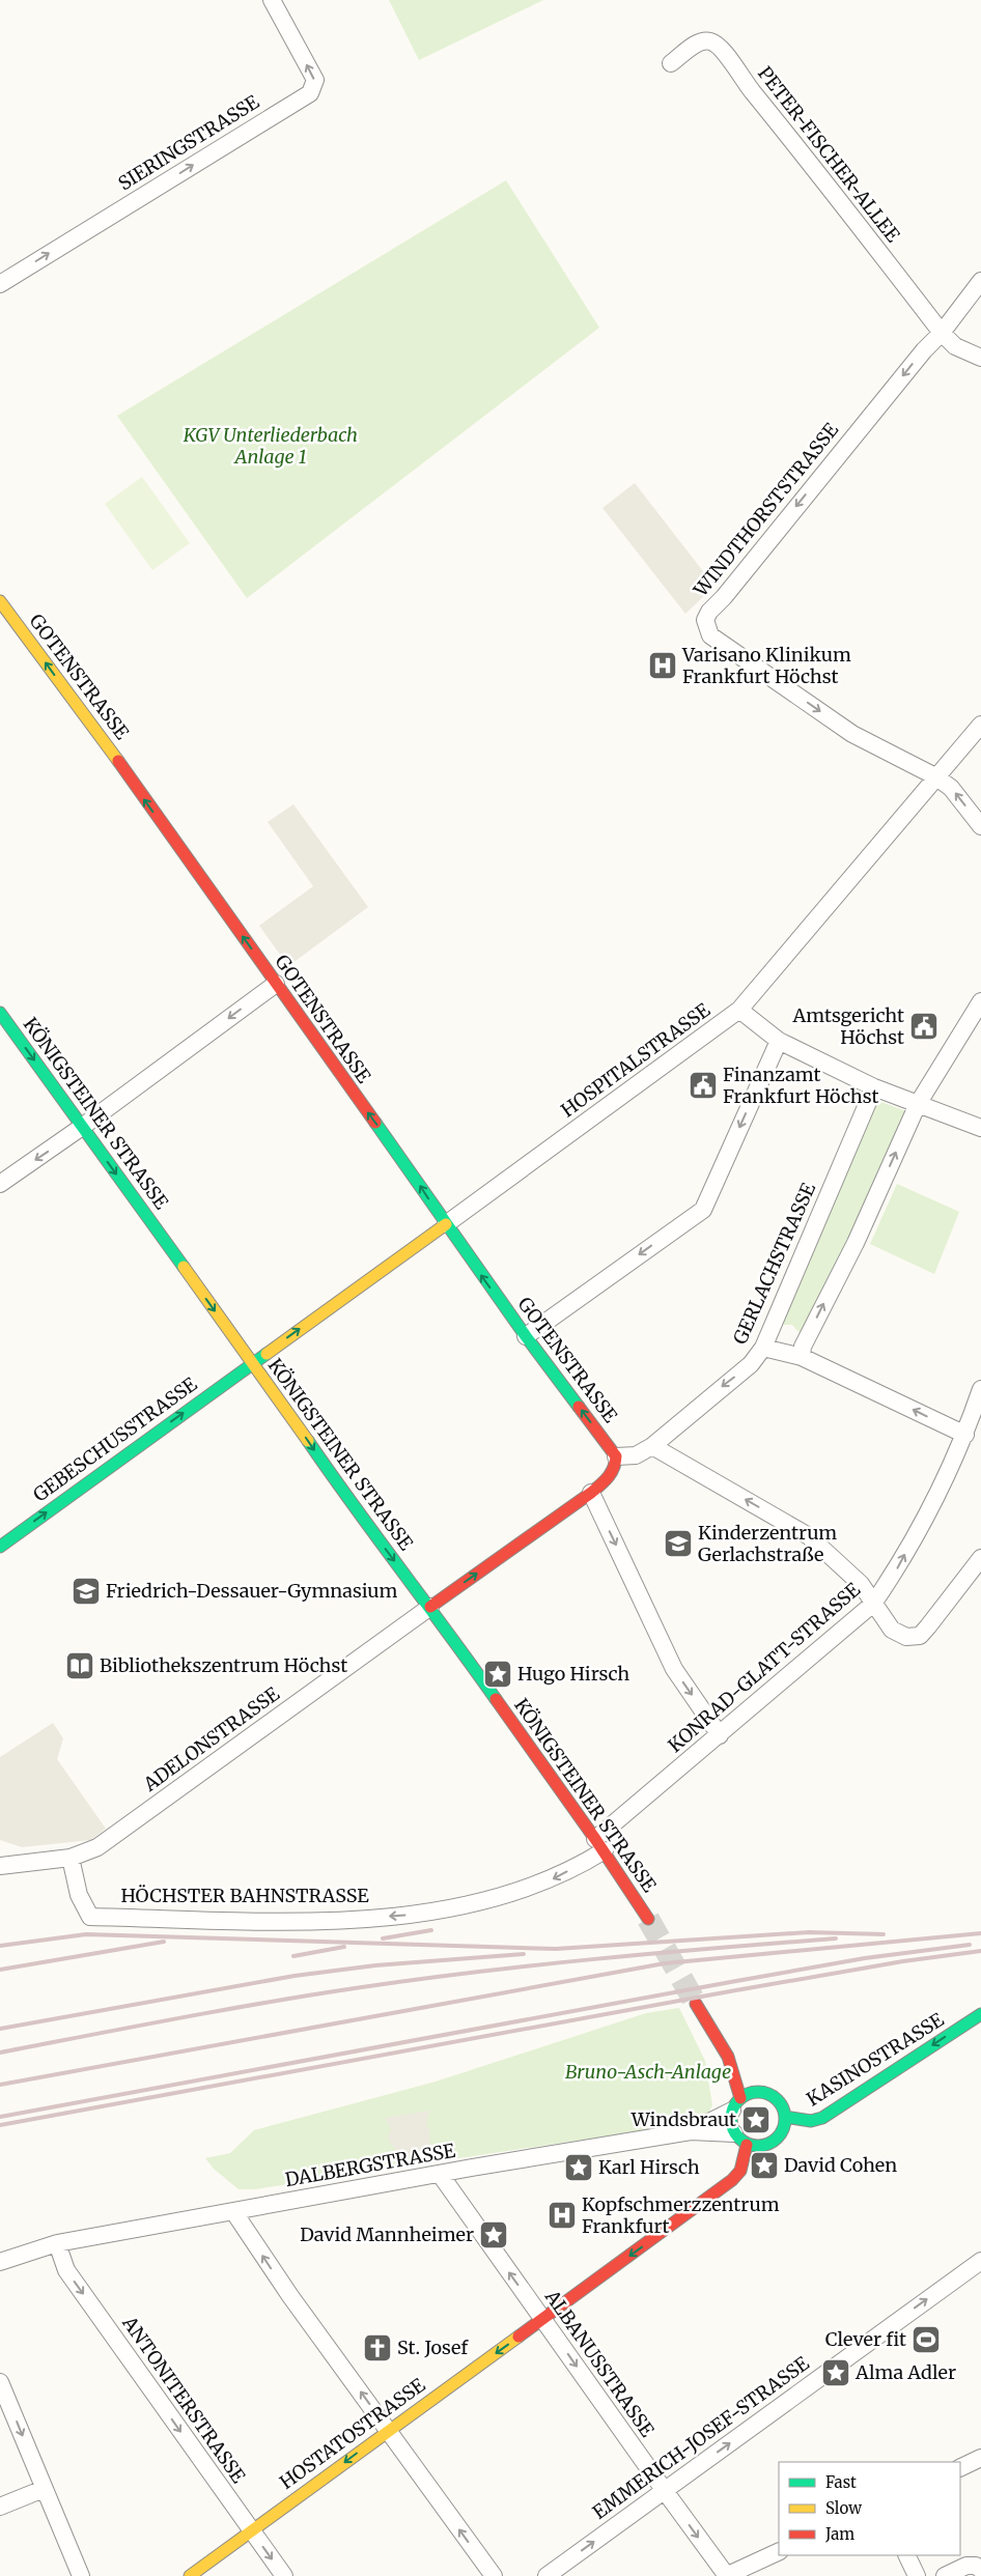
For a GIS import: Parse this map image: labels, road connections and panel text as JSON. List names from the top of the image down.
{
  "streets": {
    "main road": [
      "GOTENSTRASSE",
      "HOSPITALSTRASSE",
      "KÖNIGSTEINER STRASSE",
      "GEBESCHUSSTRASSE",
      "KASINOSTRASSE",
      "HOSTATOSTRASSE"
    ],
    "street": [
      "SIERINGSTRASSE",
      "PETER-FISCHER-ALLEE",
      "WINDTHORSTSTRASSE",
      "GERLACHSTRASSE",
      "KONRAD-GLATT-STRASSE",
      "ADELONSTRASSE",
      "HÖCHSTER BAHNSTRASSE",
      "DALBERGSTRASSE",
      "ALBANUSSTRASSE",
      "ANTONITERSTRASSE",
      "EMMERICH-JOSEF-STRASSE"
    ]
  },
  "crossings": [
    ["PETER-FISCHER-ALLEE", "WINDTHORSTSTRASSE"],
    ["WINDTHORSTSTRASSE", "HOSPITALSTRASSE"],
    ["GOTENSTRASSE", "HOSPITALSTRASSE"],
    ["GOTENSTRASSE", "GERLACHSTRASSE"],
    ["HOSPITALSTRASSE", "KÖNIGSTEINER STRASSE"],
    ["HOSPITALSTRASSE", "GEBESCHUSSTRASSE"],
    ["KÖNIGSTEINER STRASSE", "GEBESCHUSSTRASSE"],
    ["KÖNIGSTEINER STRASSE", "KONRAD-GLATT-STRASSE"],
    ["KÖNIGSTEINER STRASSE", "ADELONSTRASSE"],
    ["KÖNIGSTEINER STRASSE", "HÖCHSTER BAHNSTRASSE"],
    ["KONRAD-GLATT-STRASSE", "HÖCHSTER BAHNSTRASSE"],
    ["ADELONSTRASSE", "HÖCHSTER BAHNSTRASSE"],
    ["KASINOSTRASSE", "DALBERGSTRASSE"],
    ["KASINOSTRASSE", "HOSTATOSTRASSE"],
    ["DALBERGSTRASSE", "ALBANUSSTRASSE"],
    ["DALBERGSTRASSE", "ANTONITERSTRASSE"],
    ["DALBERGSTRASSE", "HOSTATOSTRASSE"],
    ["ALBANUSSTRASSE", "HOSTATOSTRASSE"],
    ["ALBANUSSTRASSE", "EMMERICH-JOSEF-STRASSE"],
    ["ANTONITERSTRASSE", "HOSTATOSTRASSE"]
  ],
  "one_way": [
    "SIERINGSTRASSE",
    "GOTENSTRASSE",
    "KÖNIGSTEINER STRASSE",
    "GEBESCHUSSTRASSE",
    "HÖCHSTER BAHNSTRASSE",
    "KASINOSTRASSE",
    "HOSTATOSTRASSE",
    "EMMERICH-JOSEF-STRASSE"
  ],
  "parks": ["KGV Unterliederbach Anlage 1", "Bruno-Asch-Anlage"],
  "places": {
    "hospital": ["Varisano Klinikum Frankfurt Höchst", "Kopfschmerzzentrum Frankfurt"],
    "public building": ["Amtsgericht Höchst", "Finanzamt Frankfurt Höchst"],
    "school or university": ["Kinderzentrum Gerlachstraße", "Friedrich-Dessauer-Gymnasium"],
    "library": ["Bibliothekszentrum Höchst"],
    "place": [
      "Hugo Hirsch",
      "Windsbraut",
      "David Cohen",
      "Karl Hirsch",
      "David Mannheimer",
      "Alma Adler"
    ],
    "sports": ["Clever fit"],
    "church": ["St. Josef"]
  },
  "legend": ["Fast", "Slow", "Jam"]
}
